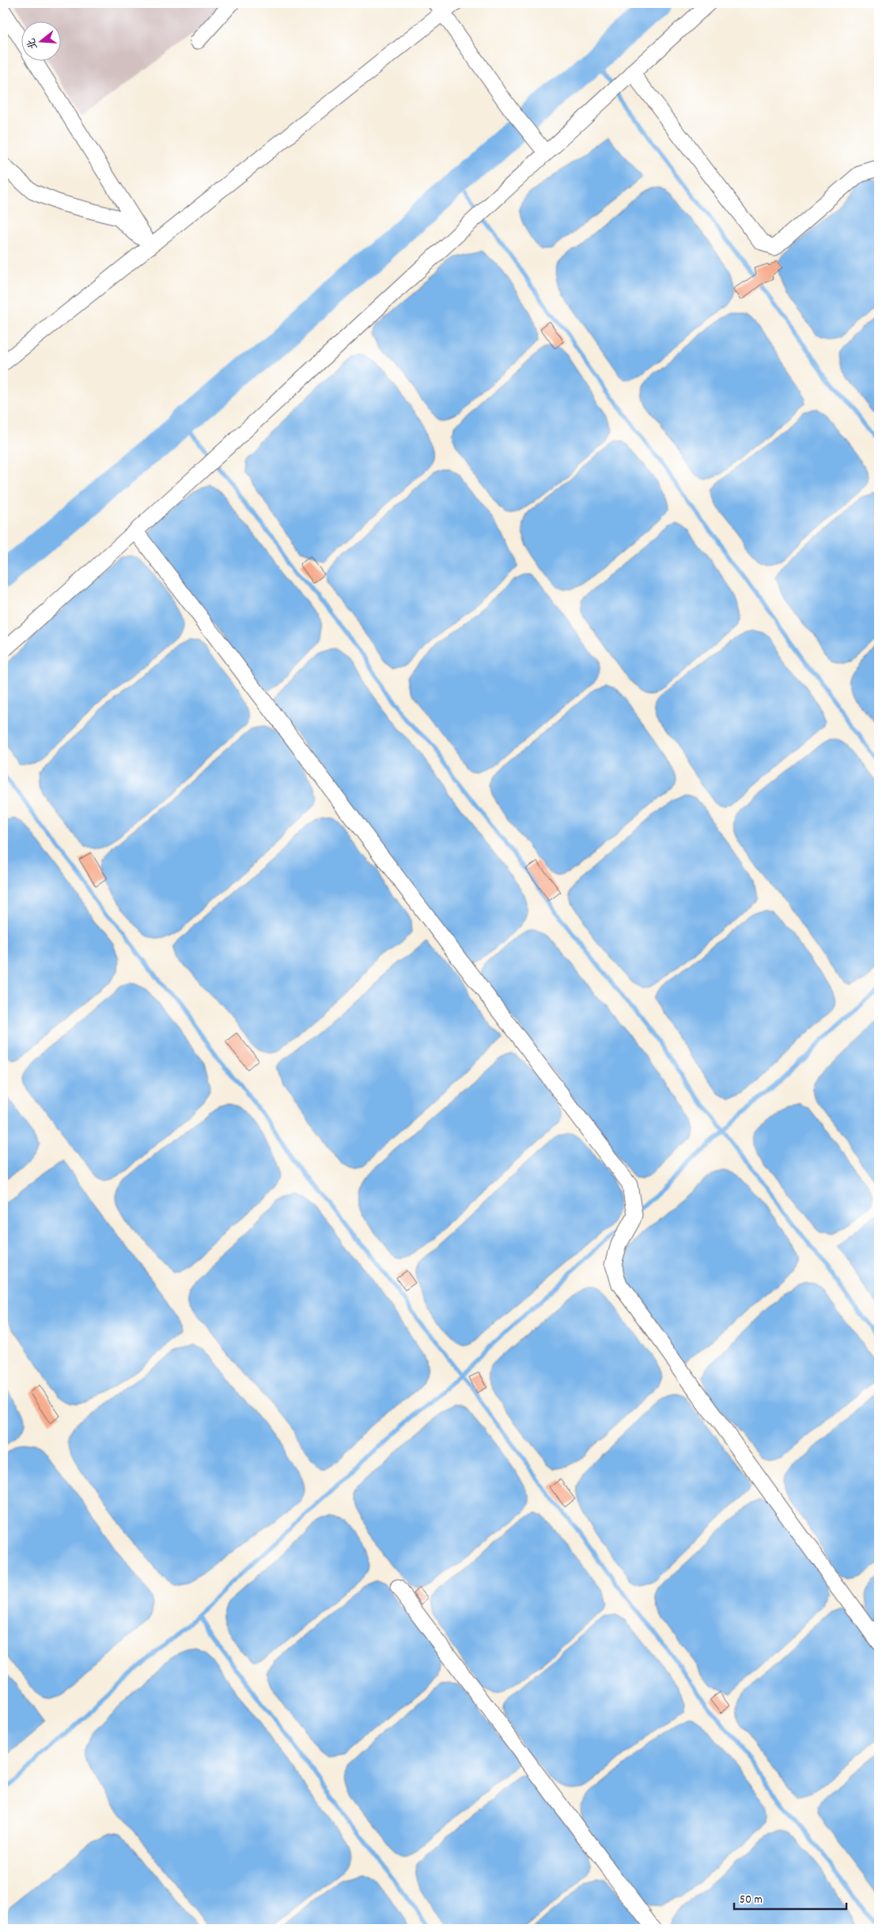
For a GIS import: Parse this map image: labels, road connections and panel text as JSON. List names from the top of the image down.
{
  "scale_bar": "50 m",
  "north": "left"
}
